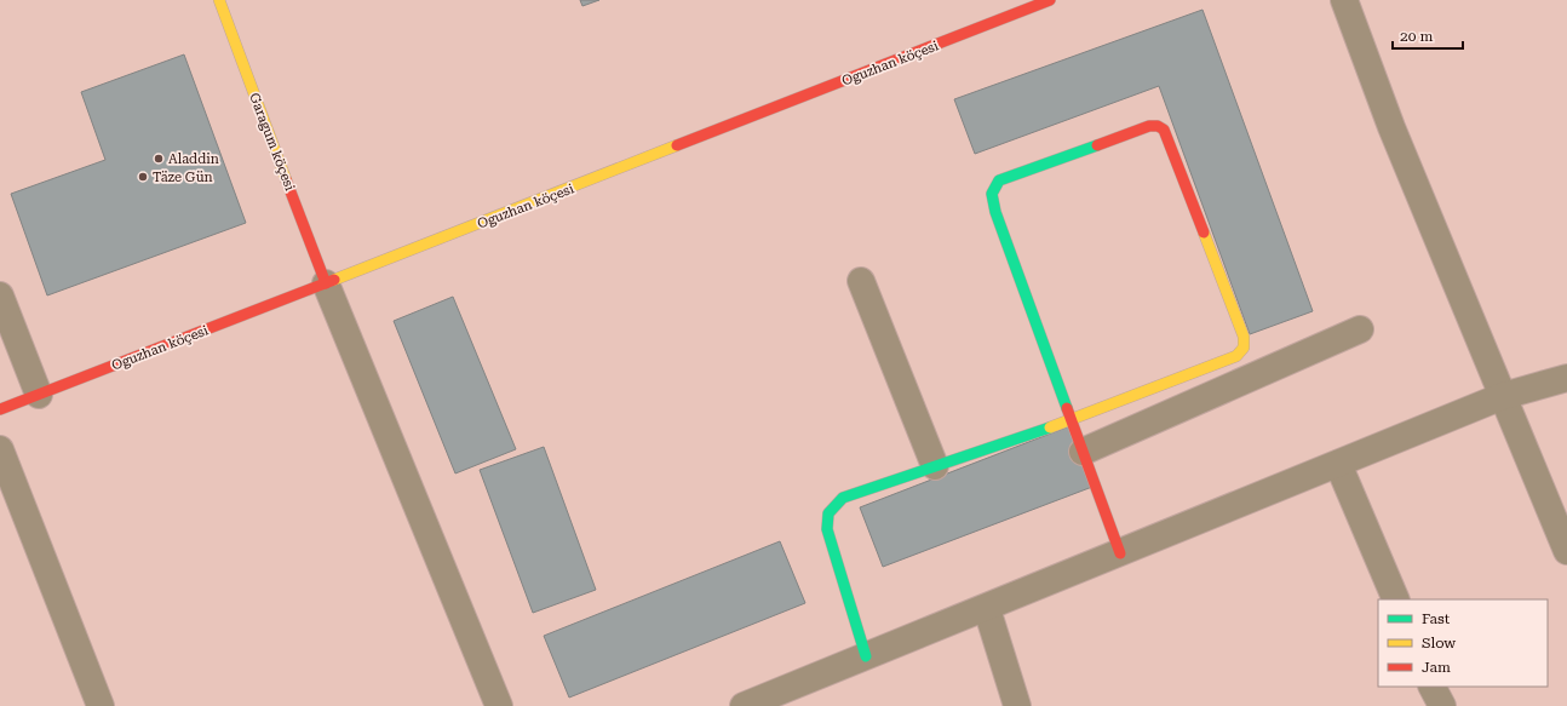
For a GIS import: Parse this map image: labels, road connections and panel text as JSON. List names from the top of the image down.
{
  "streets": {
    "street": ["Oguzhan köçesi", "Garagum köçesi"]
  },
  "crossings": [
    ["Oguzhan köçesi", "Garagum köçesi"]
  ],
  "places": ["Aladdin", "Täze Gün"],
  "legend": ["Fast", "Slow", "Jam"],
  "scale_bar": "20 m"
}
